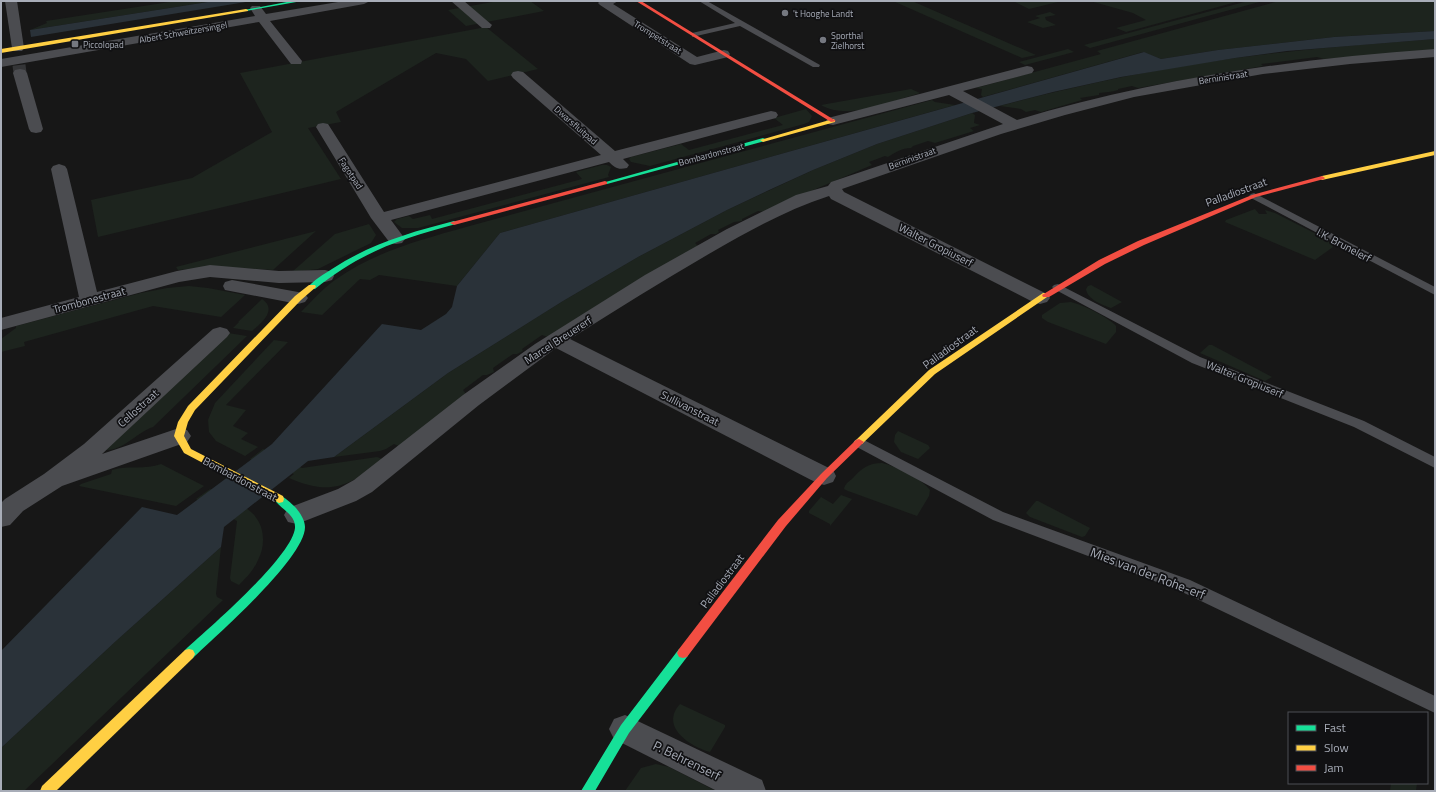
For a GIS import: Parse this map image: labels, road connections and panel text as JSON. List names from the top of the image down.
{
  "streets": {
    "street": [
      "Albert Schweitzersingel",
      "Trompetstraat",
      "Berninistraat",
      "Dwarsfluitpad",
      "Bombardonstraat",
      "Fagotpad",
      "Palladiostraat",
      "Walter Gropiuserf",
      "Trombonestraat",
      "Marcel Breuererf",
      "Cellostraat",
      "Sullivanstraat",
      "P. Behrenserf"
    ],
    "lane": ["I.K. Brunelerf", "Mies van der Rohe-erf"]
  },
  "crossings": [
    ["Trompetstraat", "Bombardonstraat"],
    ["Berninistraat", "Walter Gropiuserf"],
    ["Berninistraat", "Marcel Breuererf"],
    ["Dwarsfluitpad", "Bombardonstraat"],
    ["Bombardonstraat", "Fagotpad"],
    ["Bombardonstraat", "Trombonestraat"],
    ["Bombardonstraat", "Marcel Breuererf"],
    ["Bombardonstraat", "Cellostraat"],
    ["Palladiostraat", "Walter Gropiuserf"],
    ["Palladiostraat", "I.K. Brunelerf"],
    ["Palladiostraat", "Sullivanstraat"],
    ["Palladiostraat", "Mies van der Rohe-erf"],
    ["Palladiostraat", "P. Behrenserf"],
    ["Walter Gropiuserf", "Marcel Breuererf"],
    ["Marcel Breuererf", "Sullivanstraat"]
  ],
  "places": {
    "other": ["'t Hooghe Landt", "Sporthal Zielhorst"],
    "transit": ["Piccolopad"]
  },
  "legend": ["Fast", "Slow", "Jam"]
}
